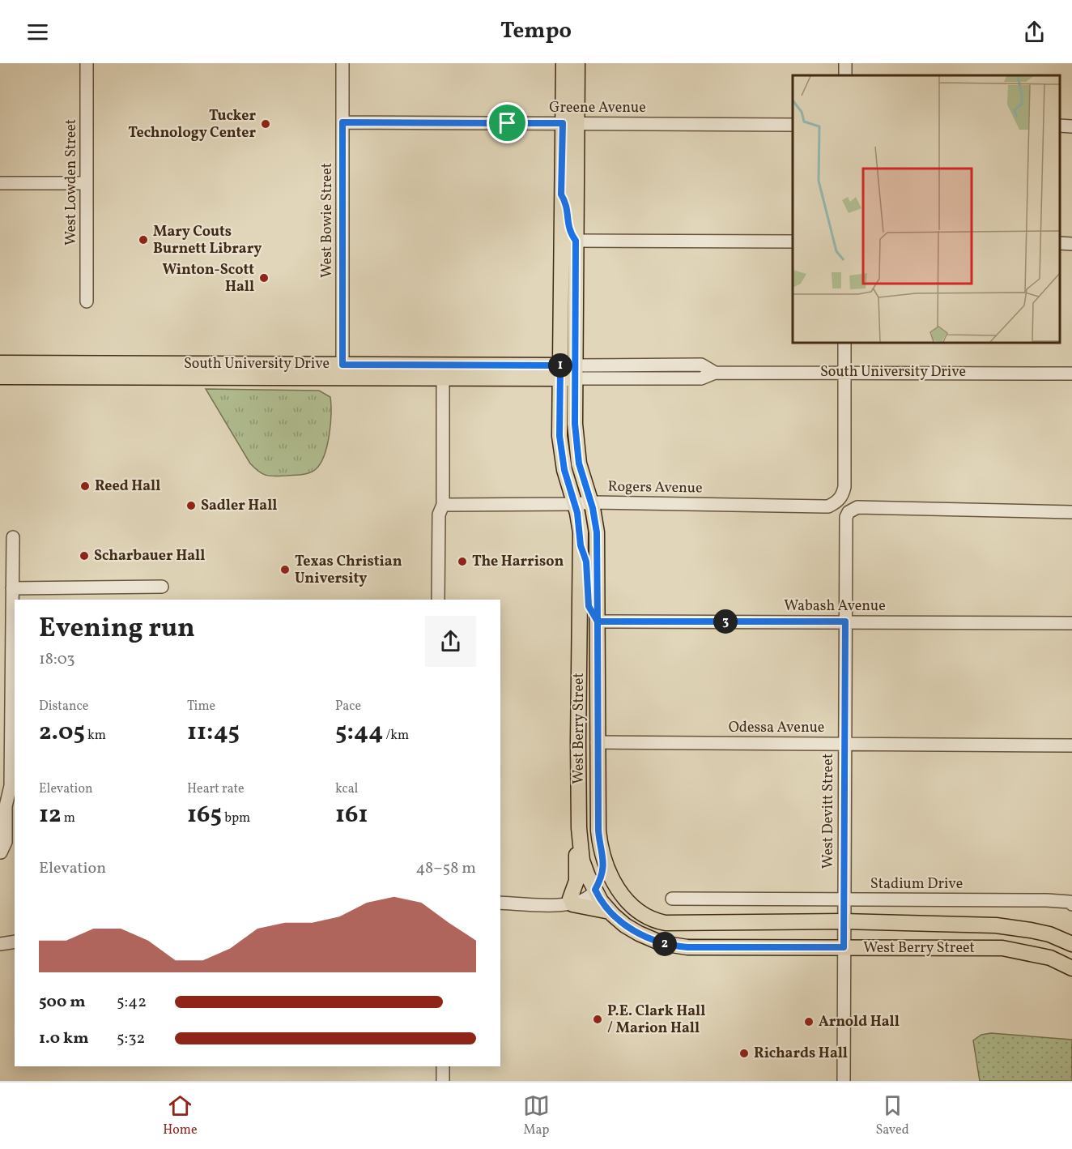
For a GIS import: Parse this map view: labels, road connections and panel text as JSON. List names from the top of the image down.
{
  "streets": {
    "main road": ["South University Drive", "West Berry Street"],
    "street": [
      "Greene Avenue",
      "West Lowden Street",
      "West Bowie Street",
      "Rogers Avenue",
      "Wabash Avenue",
      "Odessa Avenue",
      "West Devitt Street",
      "Stadium Drive"
    ]
  },
  "crossings": [
    ["Greene Avenue", "West Bowie Street"],
    ["Greene Avenue", "West Berry Street"],
    ["West Bowie Street", "South University Drive"],
    ["South University Drive", "Rogers Avenue"],
    ["South University Drive", "West Berry Street"],
    ["Rogers Avenue", "West Berry Street"],
    ["Wabash Avenue", "West Berry Street"],
    ["Wabash Avenue", "West Devitt Street"],
    ["Odessa Avenue", "West Berry Street"],
    ["Odessa Avenue", "West Devitt Street"],
    ["West Berry Street", "West Devitt Street"],
    ["West Devitt Street", "Stadium Drive"]
  ],
  "places": [
    "Tucker Technology Center",
    "Mary Couts Burnett Library",
    "Winton-Scott Hall",
    "Reed Hall",
    "Sadler Hall",
    "Scharbauer Hall",
    "The Harrison",
    "Texas Christian University",
    "P.E. Clark Hall / Marion Hall",
    "Arnold Hall",
    "Richards Hall"
  ],
  "page": {
    "header": "Tempo",
    "pins": ["1", "3", "2"],
    "heading": ["Evening run", "18:03"],
    "stats": [
      ["Distance", "2.05 km"],
      ["Time", "11:45"],
      ["Pace", "5:44 /km"],
      ["Elevation", "12 m"],
      ["Heart rate", "165 bpm"],
      ["kcal", "161"]
    ],
    "chart": ["Elevation", "48–58 m"],
    "list": [
      {
        "name": "500 m",
        "note": "5:42"
      },
      {
        "name": "1.0 km",
        "note": "5:32"
      }
    ],
    "tabs": ["Home", "Map", "Saved"]
  }
}
